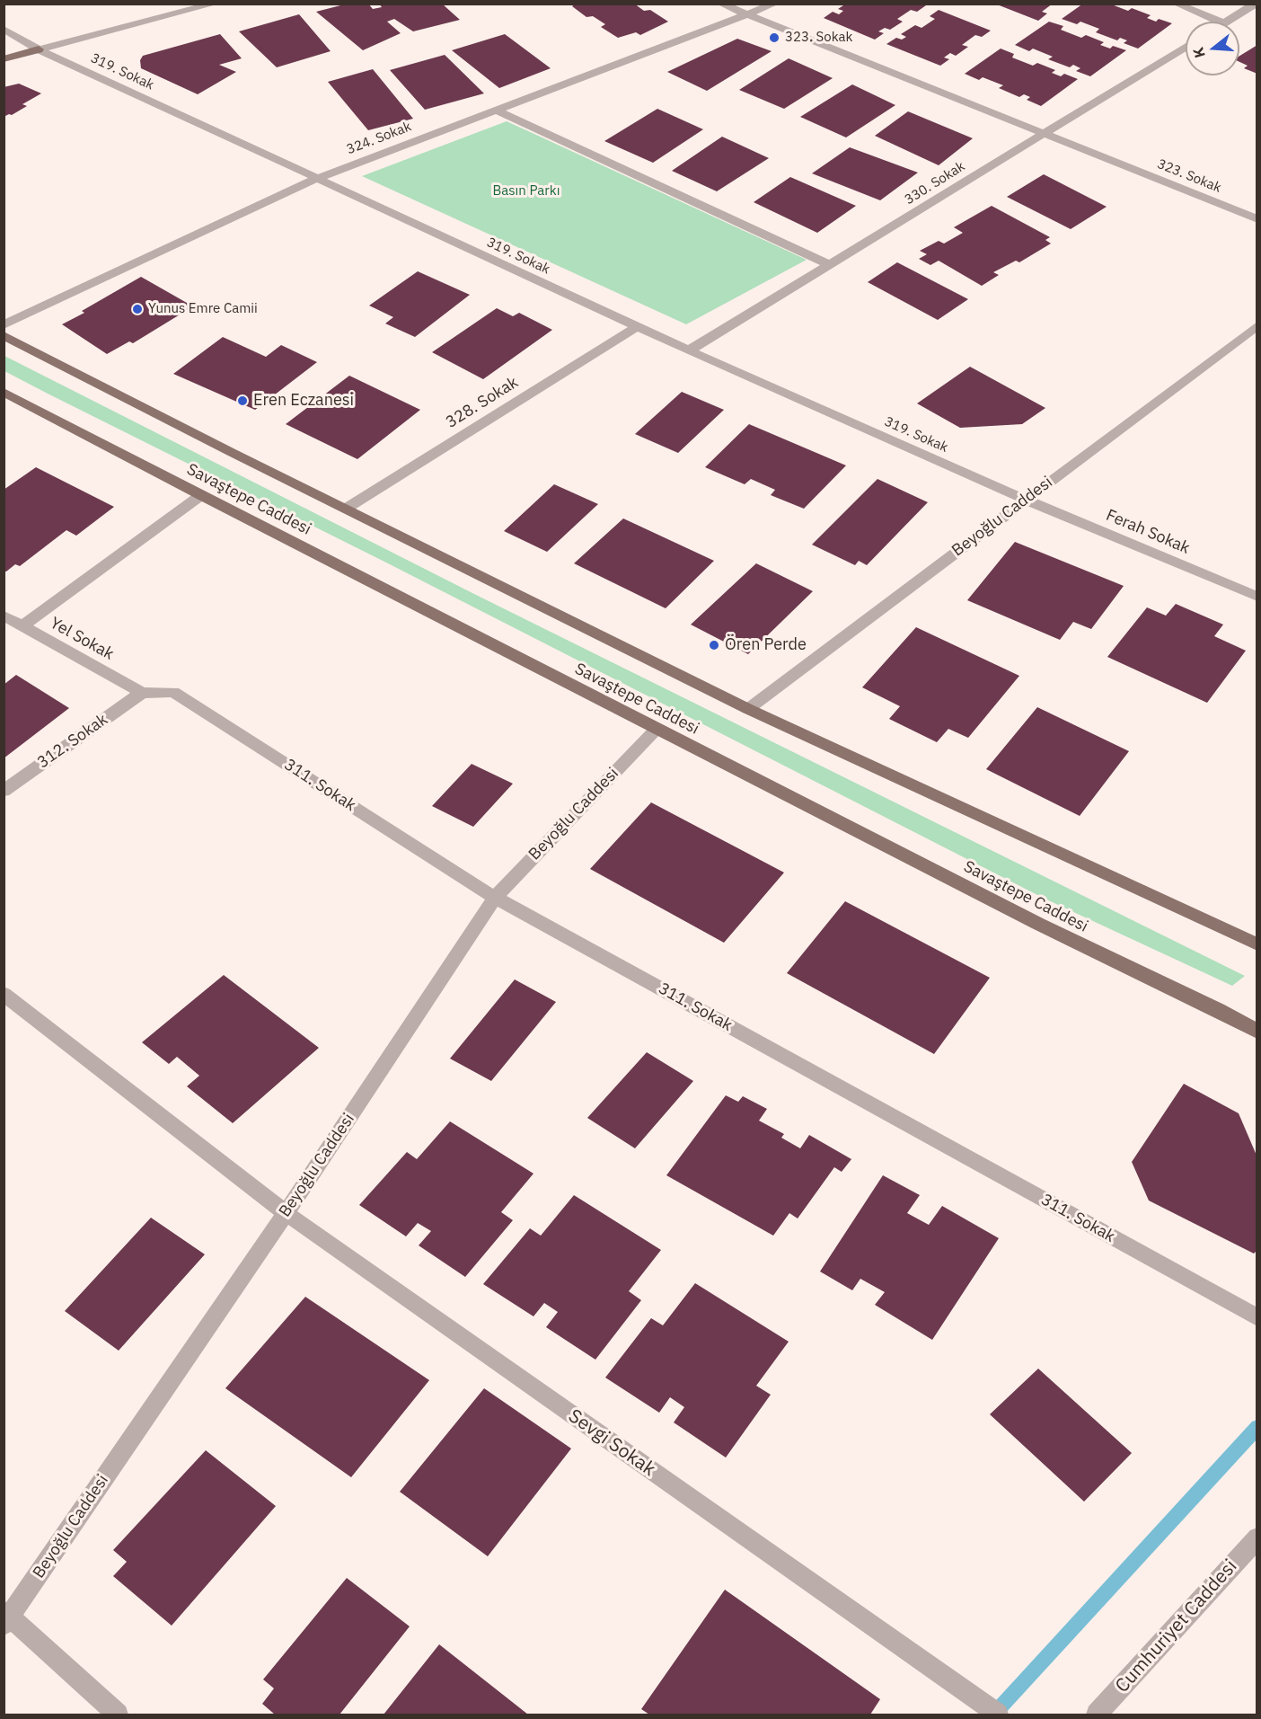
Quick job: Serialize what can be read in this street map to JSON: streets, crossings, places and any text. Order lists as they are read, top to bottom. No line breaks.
{"streets":{"main road":["Savaştepe Caddesi"],"street":["319. Sokak","324. Sokak","323. Sokak","330. Sokak","328. Sokak","Beyoğlu Caddesi","Ferah Sokak","Yel Sokak","312. Sokak","311. Sokak","Sevgi Sokak","Cumhuriyet Caddesi"]},"crossings":[["319. Sokak","324. Sokak"],["319. Sokak","330. Sokak"],["319. Sokak","328. Sokak"],["319. Sokak","Beyoğlu Caddesi"],["319. Sokak","Ferah Sokak"],["324. Sokak","323. Sokak"],["323. Sokak","330. Sokak"],["Savaştepe Caddesi","Beyoğlu Caddesi"],["Beyoğlu Caddesi","Ferah Sokak"],["Beyoğlu Caddesi","311. Sokak"],["Beyoğlu Caddesi","Sevgi Sokak"],["Yel Sokak","312. Sokak"],["Yel Sokak","311. Sokak"],["312. Sokak","311. Sokak"]],"parks":["Basın Parkı"],"places":["323. Sokak","Yunus Emre Camii","Eren Eczanesi","Ören Perde"],"north":"left"}
